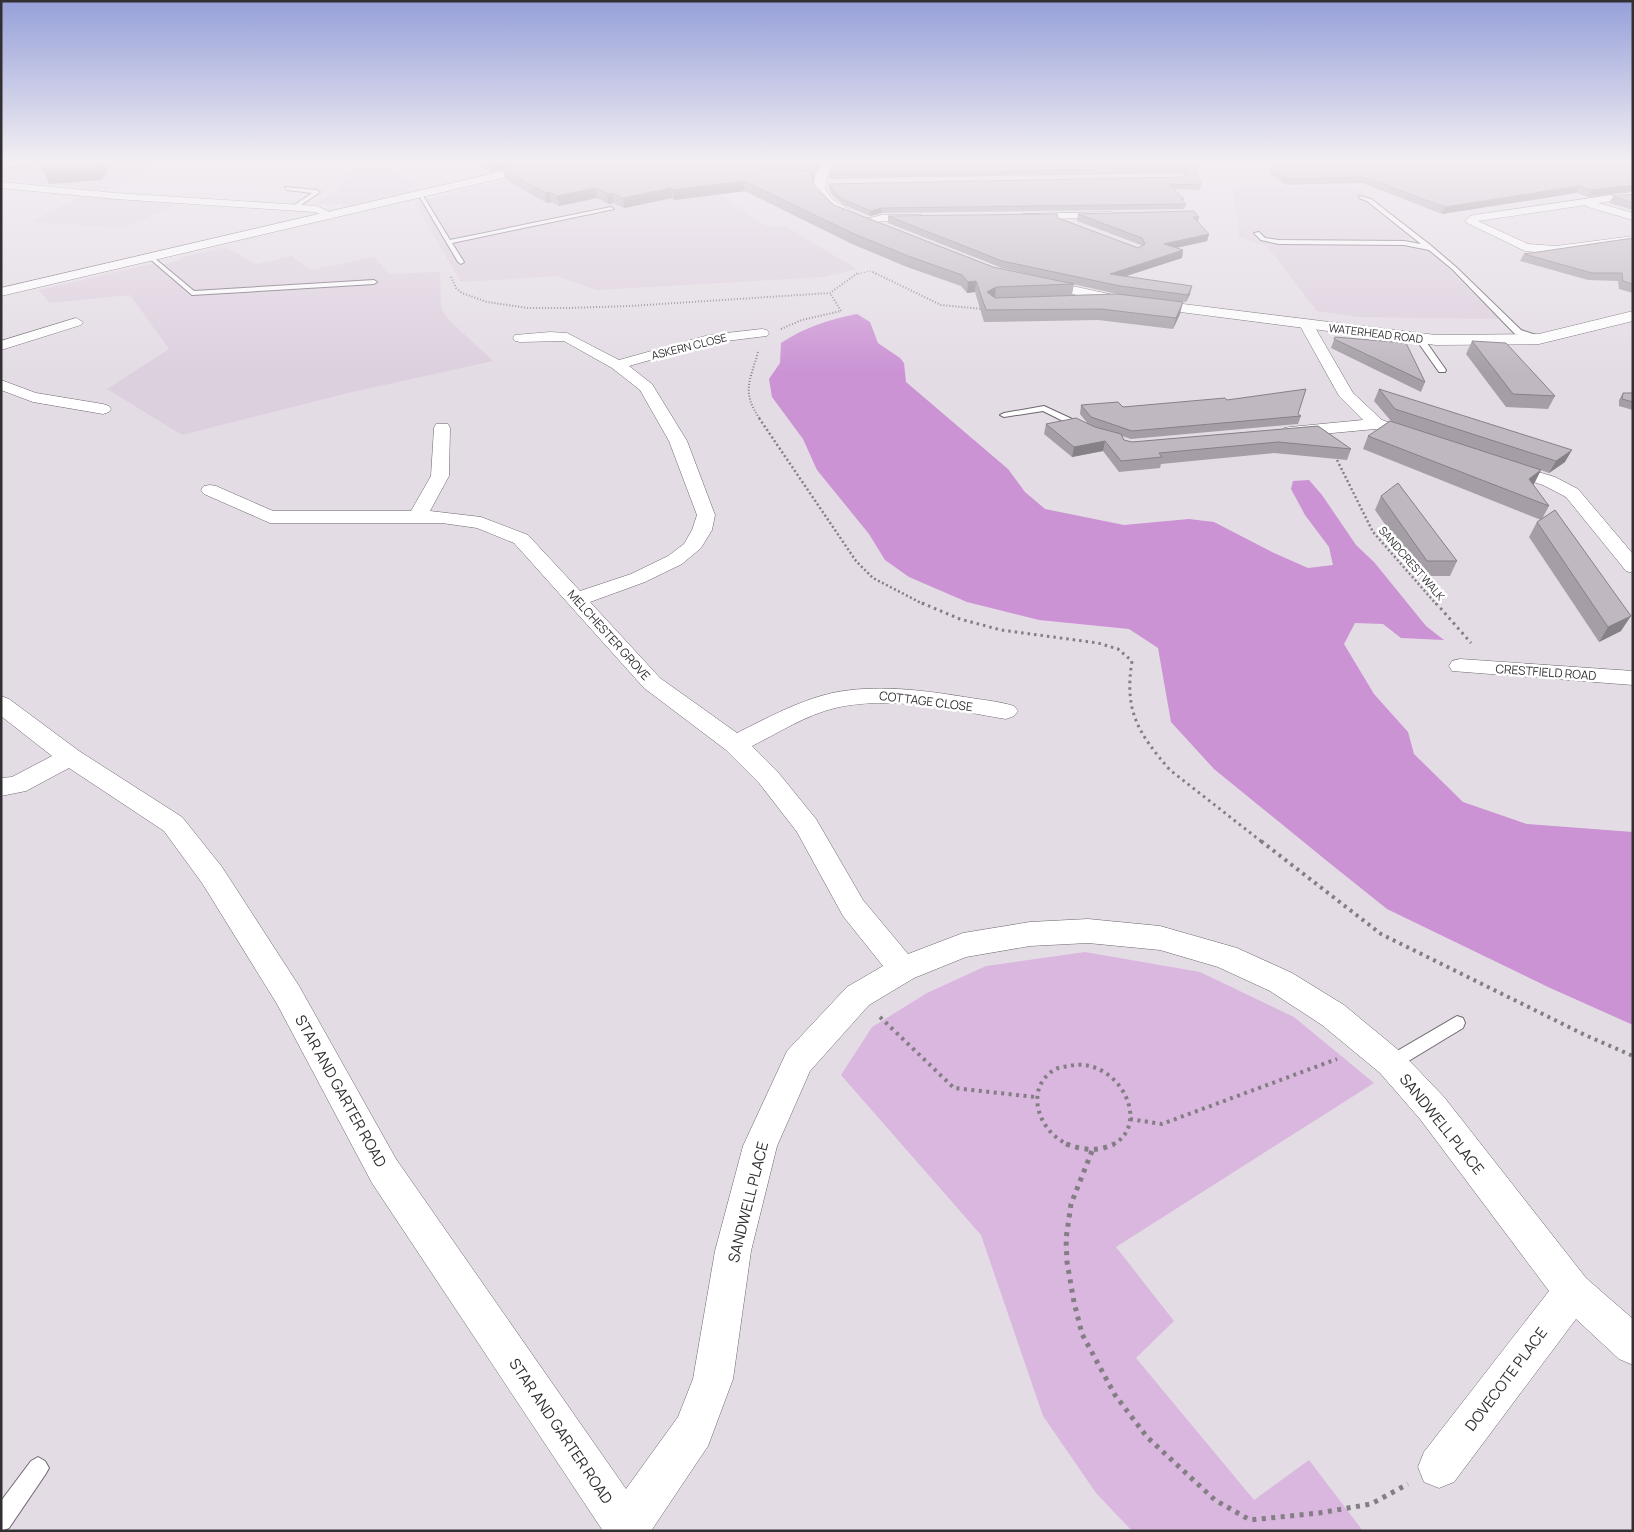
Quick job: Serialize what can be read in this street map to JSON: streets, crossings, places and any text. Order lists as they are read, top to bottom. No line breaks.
{"streets":{"street":["WATERHEAD ROAD","ASKERN CLOSE","MELCHESTER GROVE","CRESTFIELD ROAD","COTTAGE CLOSE","STAR AND GARTER ROAD","SANDWELL PLACE","DOVECOTE PLACE"],"path":["SANDCREST WALK"]},"crossings":[["SANDCREST WALK","CRESTFIELD ROAD"],["MELCHESTER GROVE","COTTAGE CLOSE"],["MELCHESTER GROVE","SANDWELL PLACE"],["STAR AND GARTER ROAD","SANDWELL PLACE"],["SANDWELL PLACE","DOVECOTE PLACE"]]}
